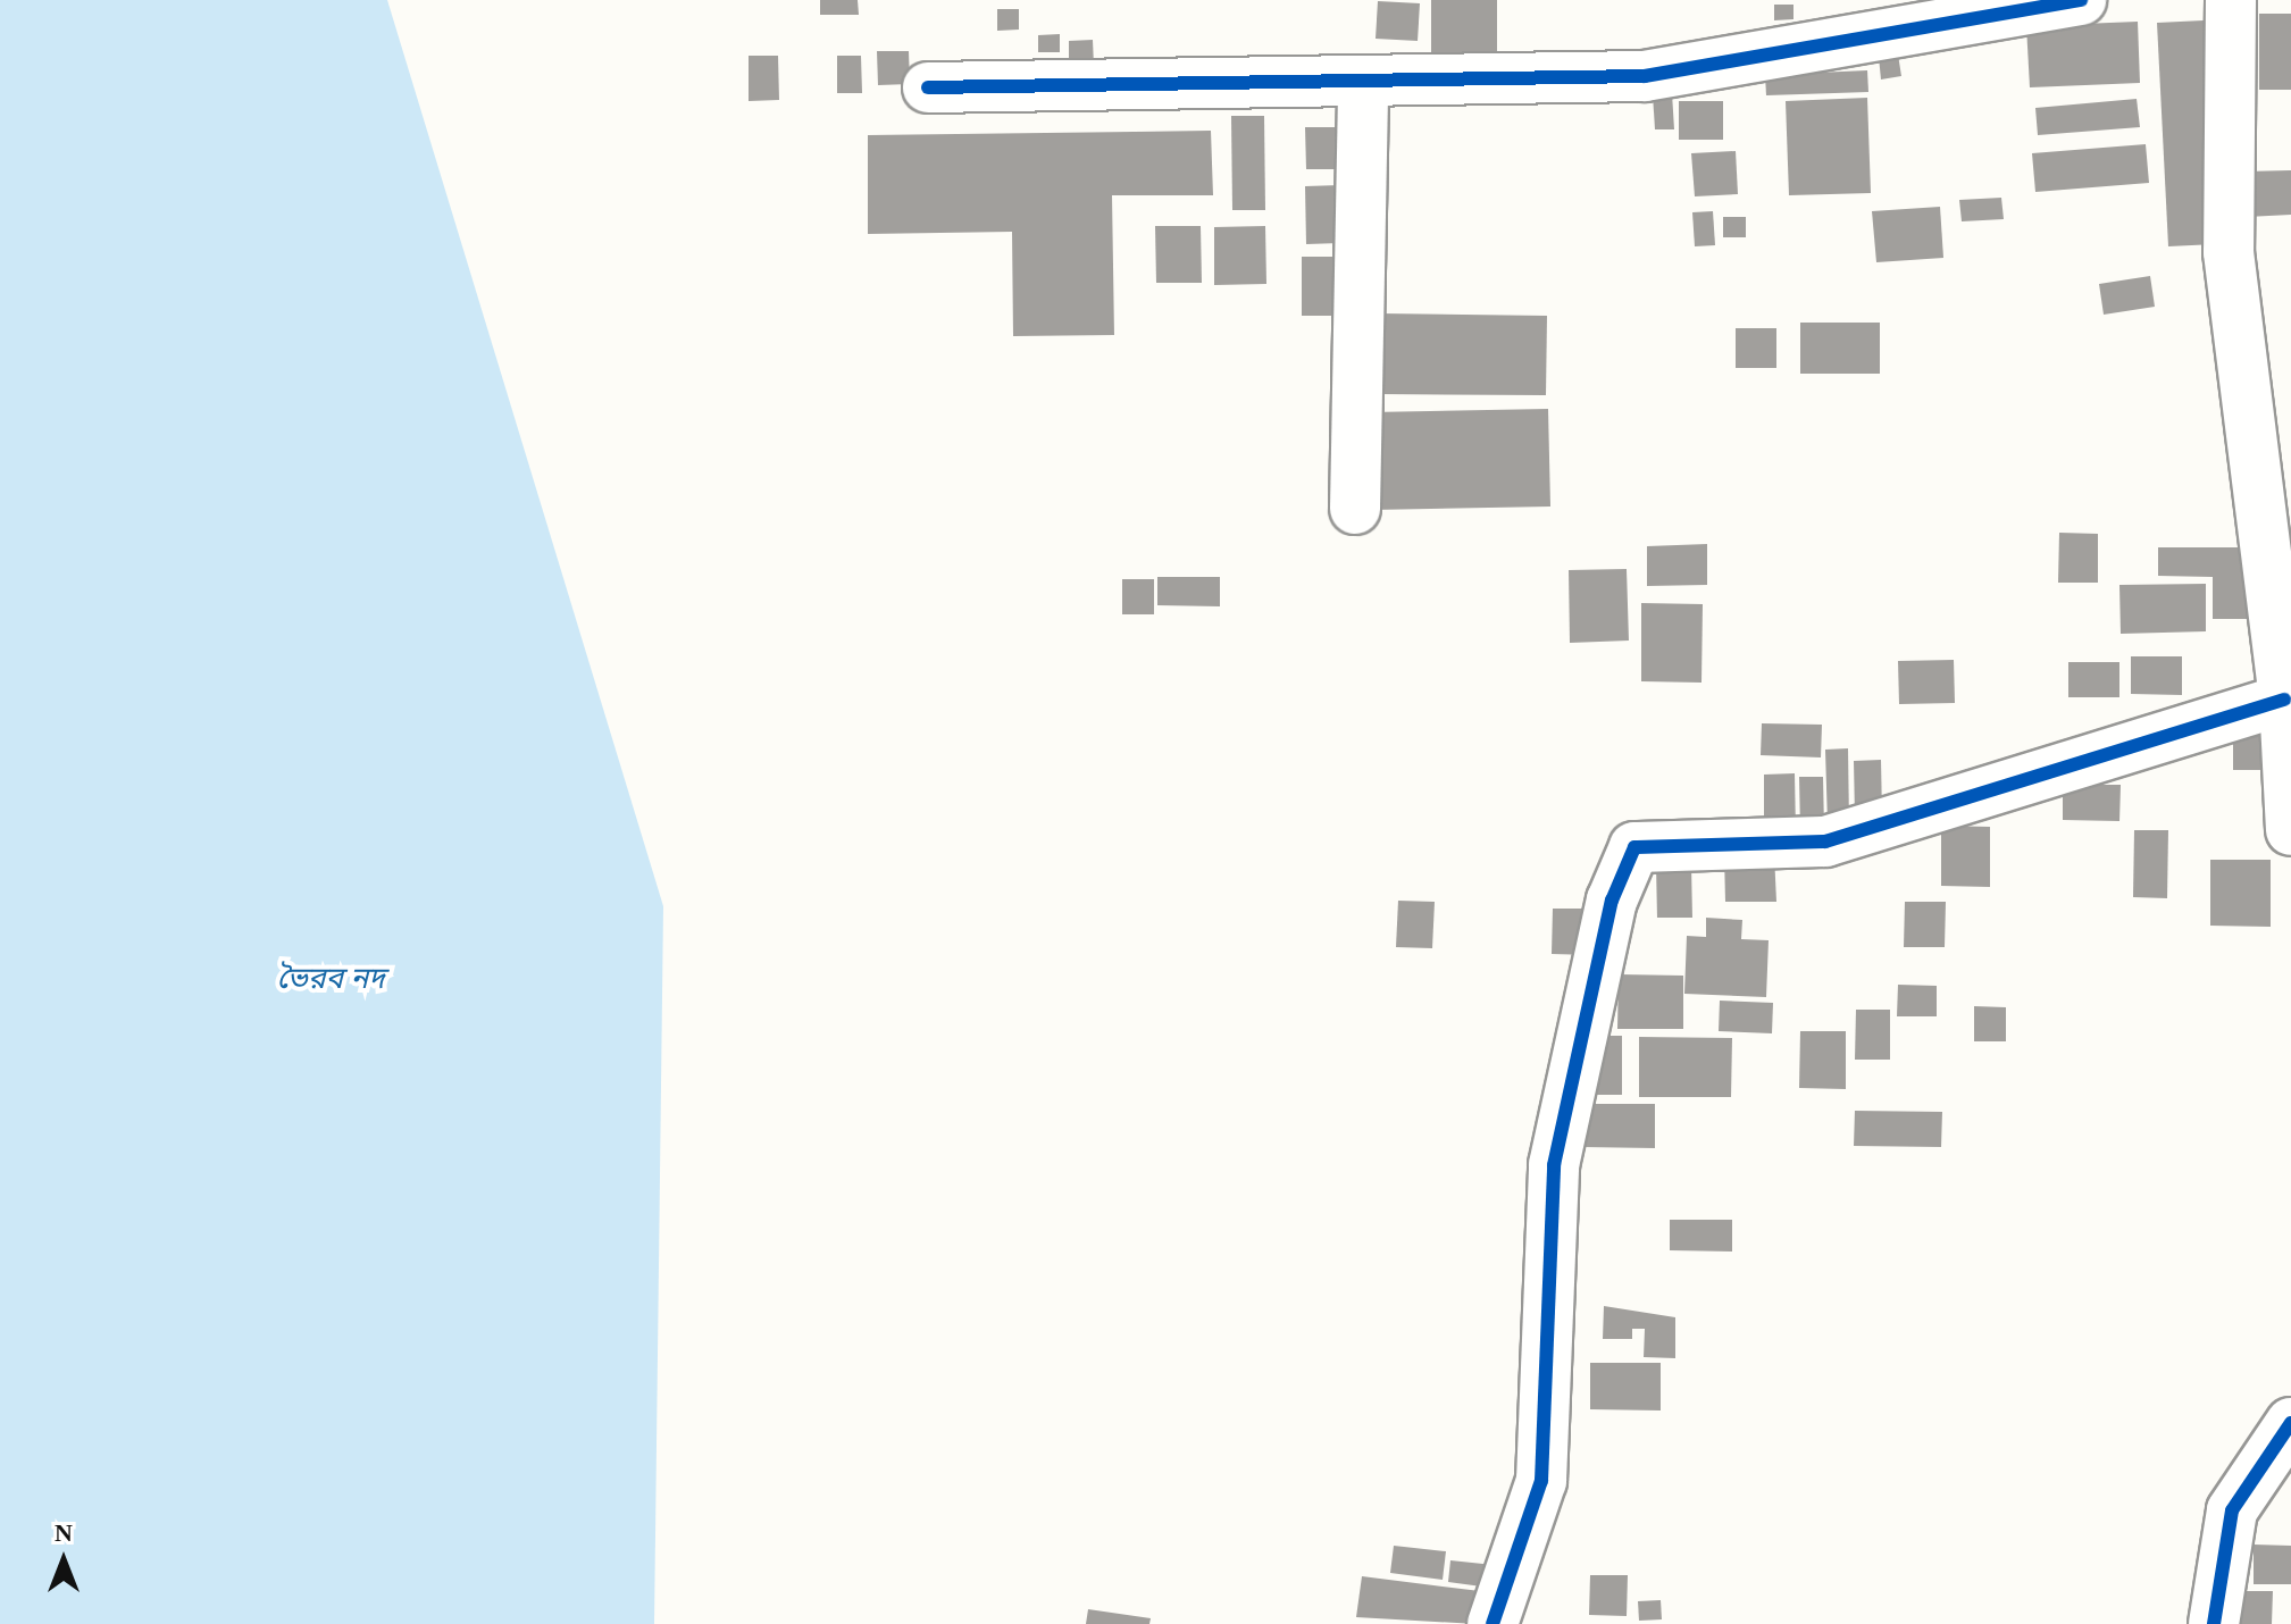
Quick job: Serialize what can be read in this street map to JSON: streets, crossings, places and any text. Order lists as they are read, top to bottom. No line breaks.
{"water":["ভৈরব নদ"],"north":"top"}
